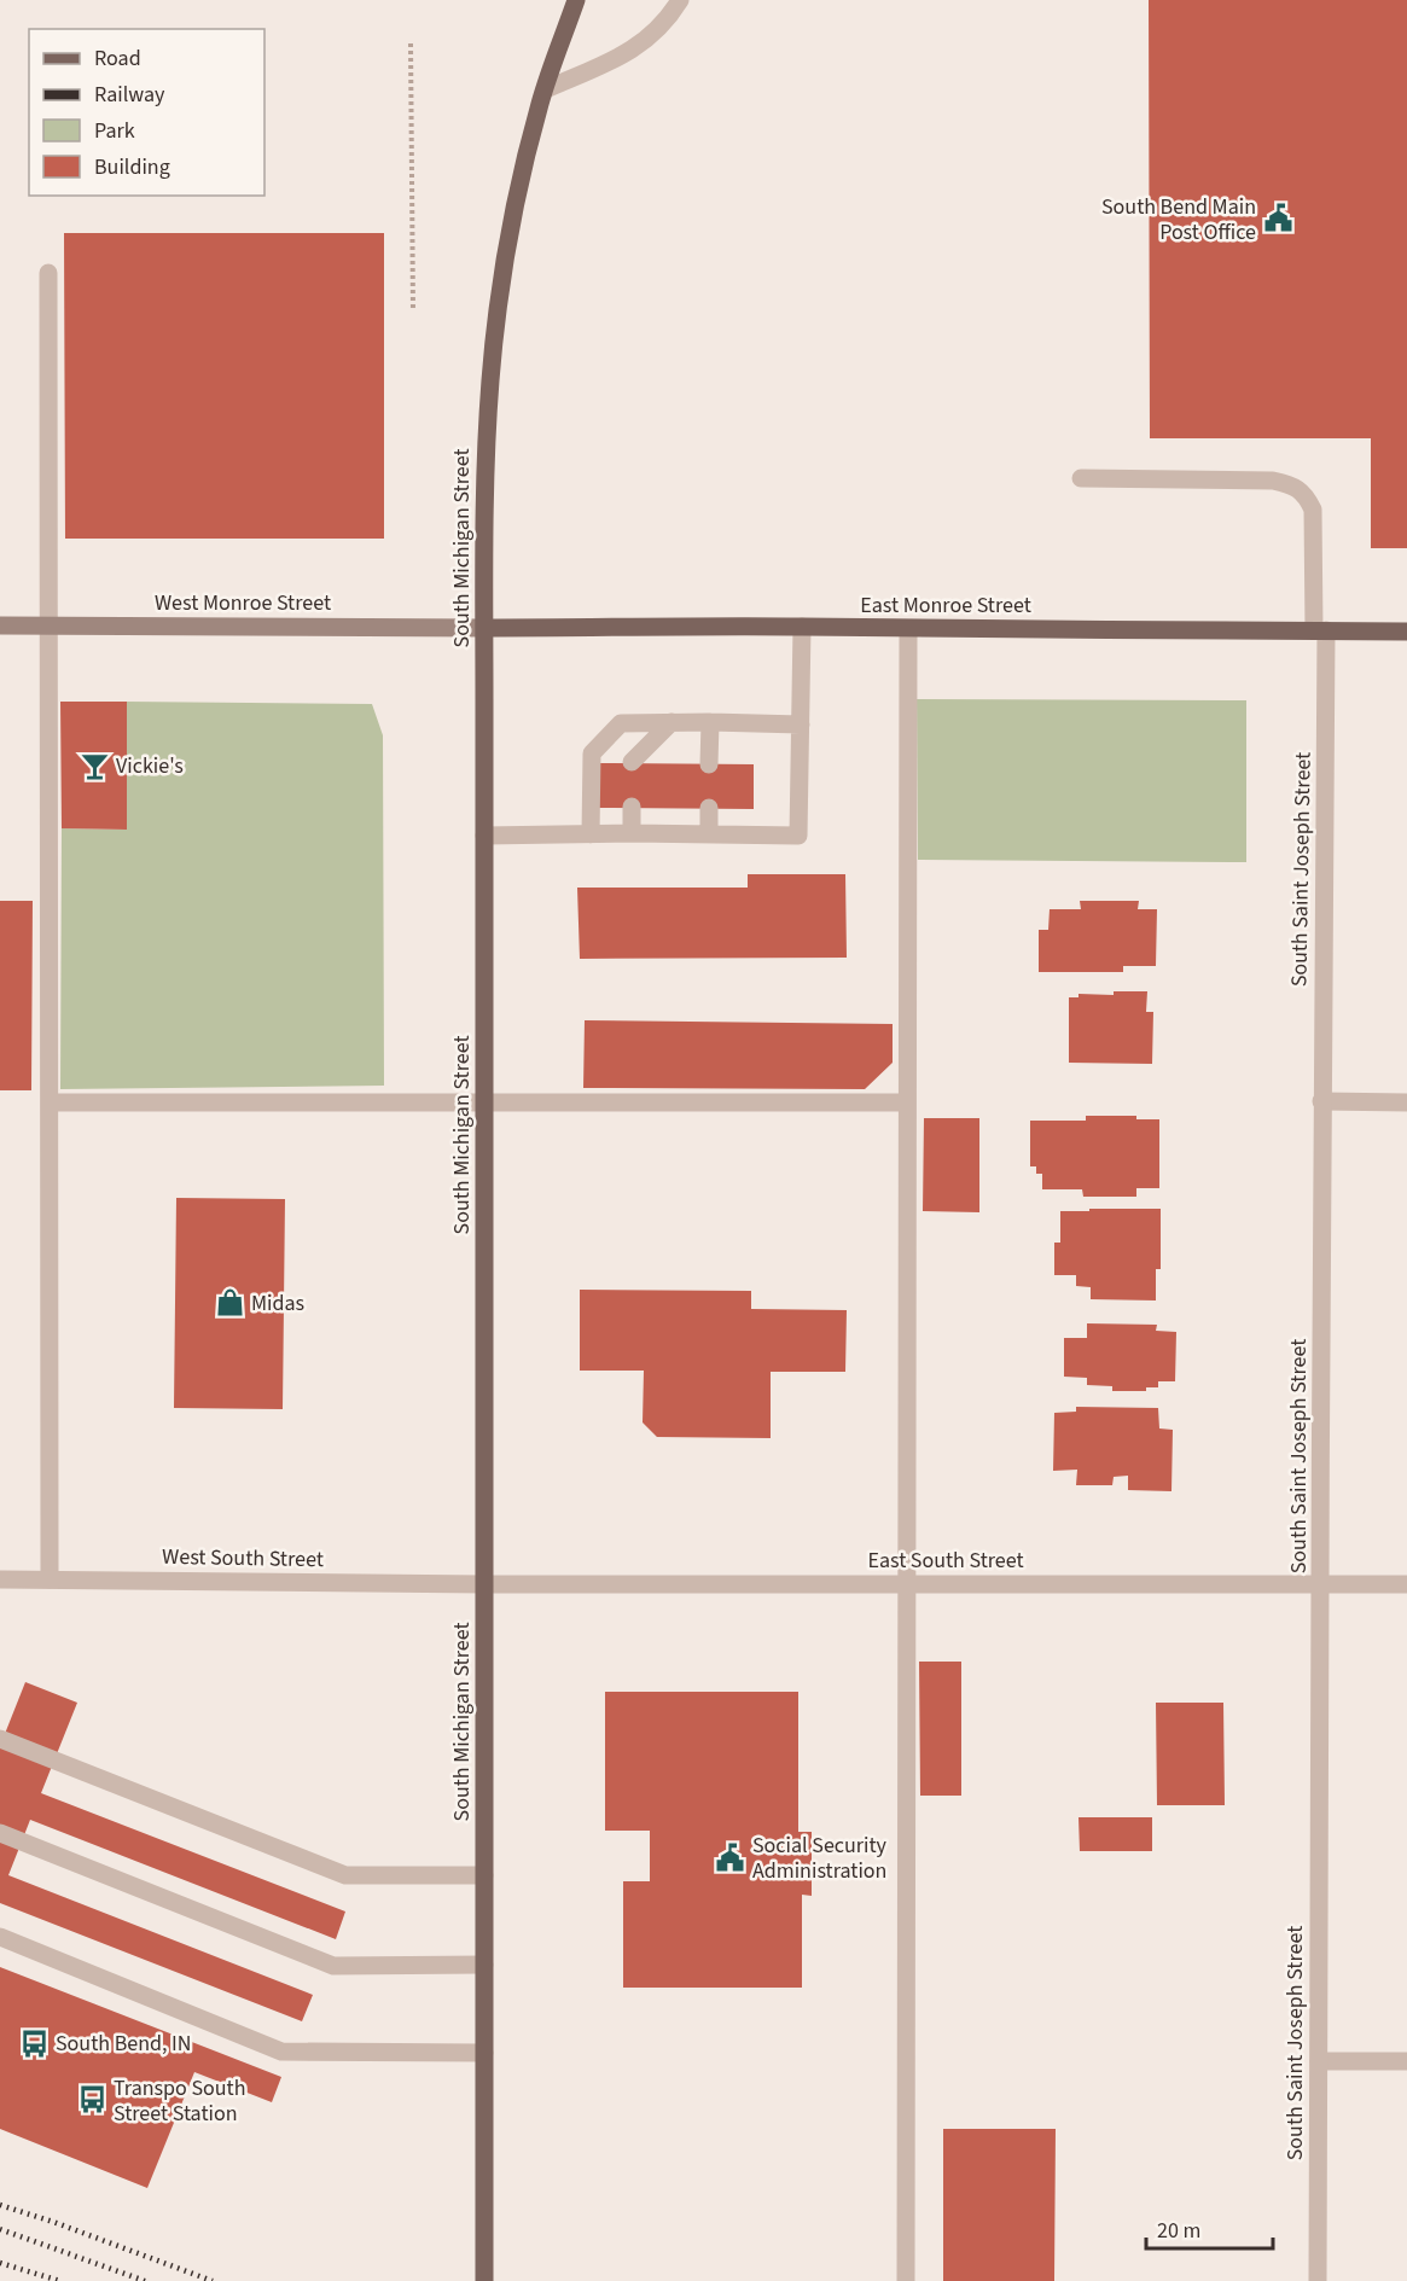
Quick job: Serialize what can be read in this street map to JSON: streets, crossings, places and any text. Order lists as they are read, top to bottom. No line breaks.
{"streets":{"main road":["South Michigan Street","West Monroe Street","East Monroe Street"],"street":["South Saint Joseph Street","West South Street","East South Street"]},"crossings":[["South Michigan Street","West Monroe Street"],["South Michigan Street","East Monroe Street"],["South Michigan Street","West South Street"],["South Michigan Street","East South Street"],["West Monroe Street","East Monroe Street"],["East Monroe Street","South Saint Joseph Street"],["South Saint Joseph Street","East South Street"],["West South Street","East South Street"]],"places":{"public building":["South Bend Main Post Office","Social Security Administration"],"bar":["Vickie's"],"shop":["Midas"],"bus stop":["South Bend, IN","Transpo South Street Station"]},"legend":["Road","Railway","Park","Building"],"scale_bar":"20 m"}
